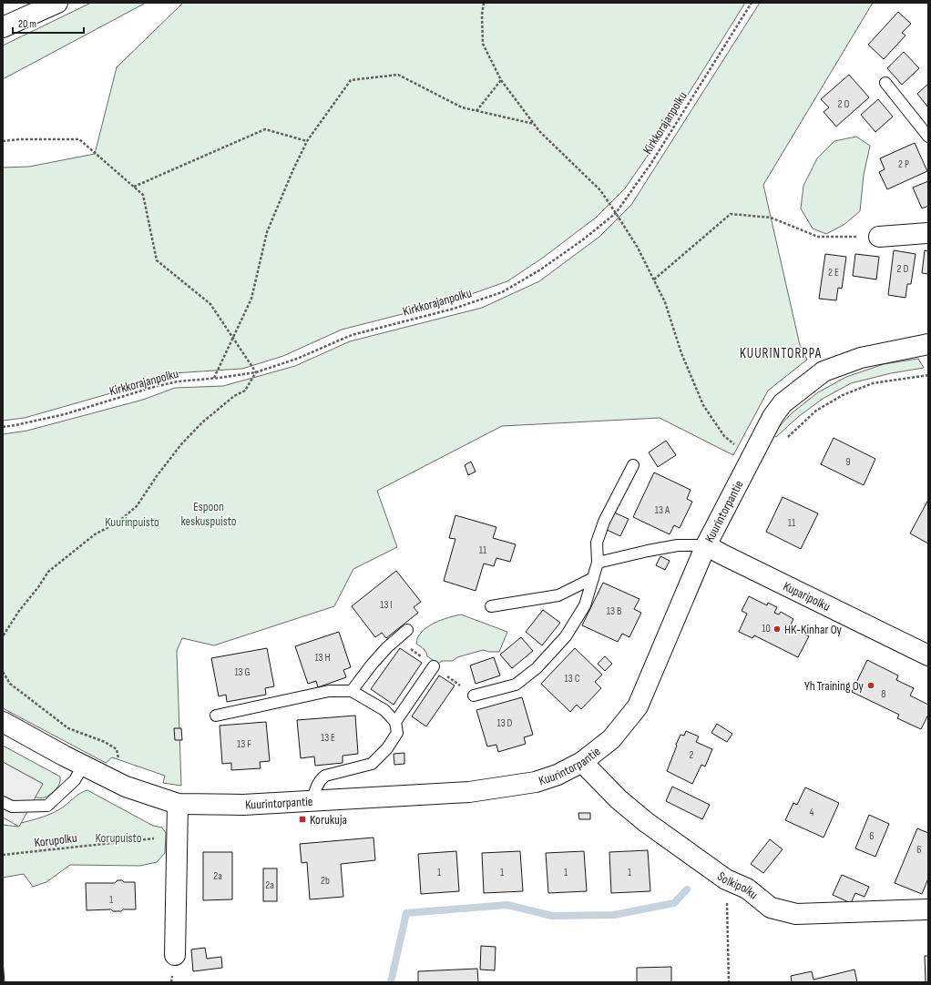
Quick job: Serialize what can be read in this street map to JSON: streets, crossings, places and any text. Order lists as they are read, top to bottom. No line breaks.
{"streets":{"main road":["Kuurintorpantie","Kuparipolku","Solkipolku"],"path":["Kirkkorajanpolku","Korupolku"]},"crossings":[["Kuurintorpantie","Kuparipolku"],["Kuurintorpantie","Solkipolku"]],"districts":["KUURINTORPPA"],"parks":["Espoon keskuspuisto","Kuurinpuisto","Korupuisto"],"places":{"other":["HK-Kinhar Oy","Yh Training Oy"],"transit":["Korukuja"]},"house_numbers":["2 O","2 P","2 D","2 E","9","13 A","11","11","13 I","13 B","10","13 H","13 G","13 C","8","13 D","13 E","13 F","2","4","6","6","1","1","1","1","2a","2b","2a","1"],"scale_bar":"20 m"}
